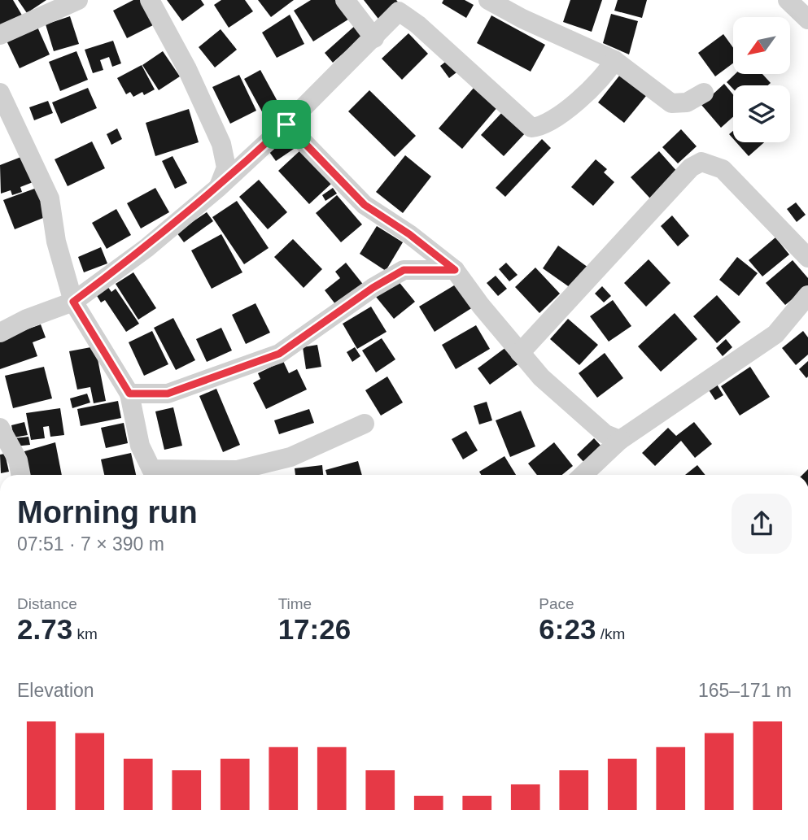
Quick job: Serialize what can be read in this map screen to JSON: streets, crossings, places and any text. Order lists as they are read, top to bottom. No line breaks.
{"north":"bottom left","page":{"heading":["Morning run","07:51 · 7 × 390 m"],"stats":[["Distance","2.73 km"],["Time","17:26"],["Pace","6:23 /km"]],"chart":["Elevation","165–171 m"]}}
